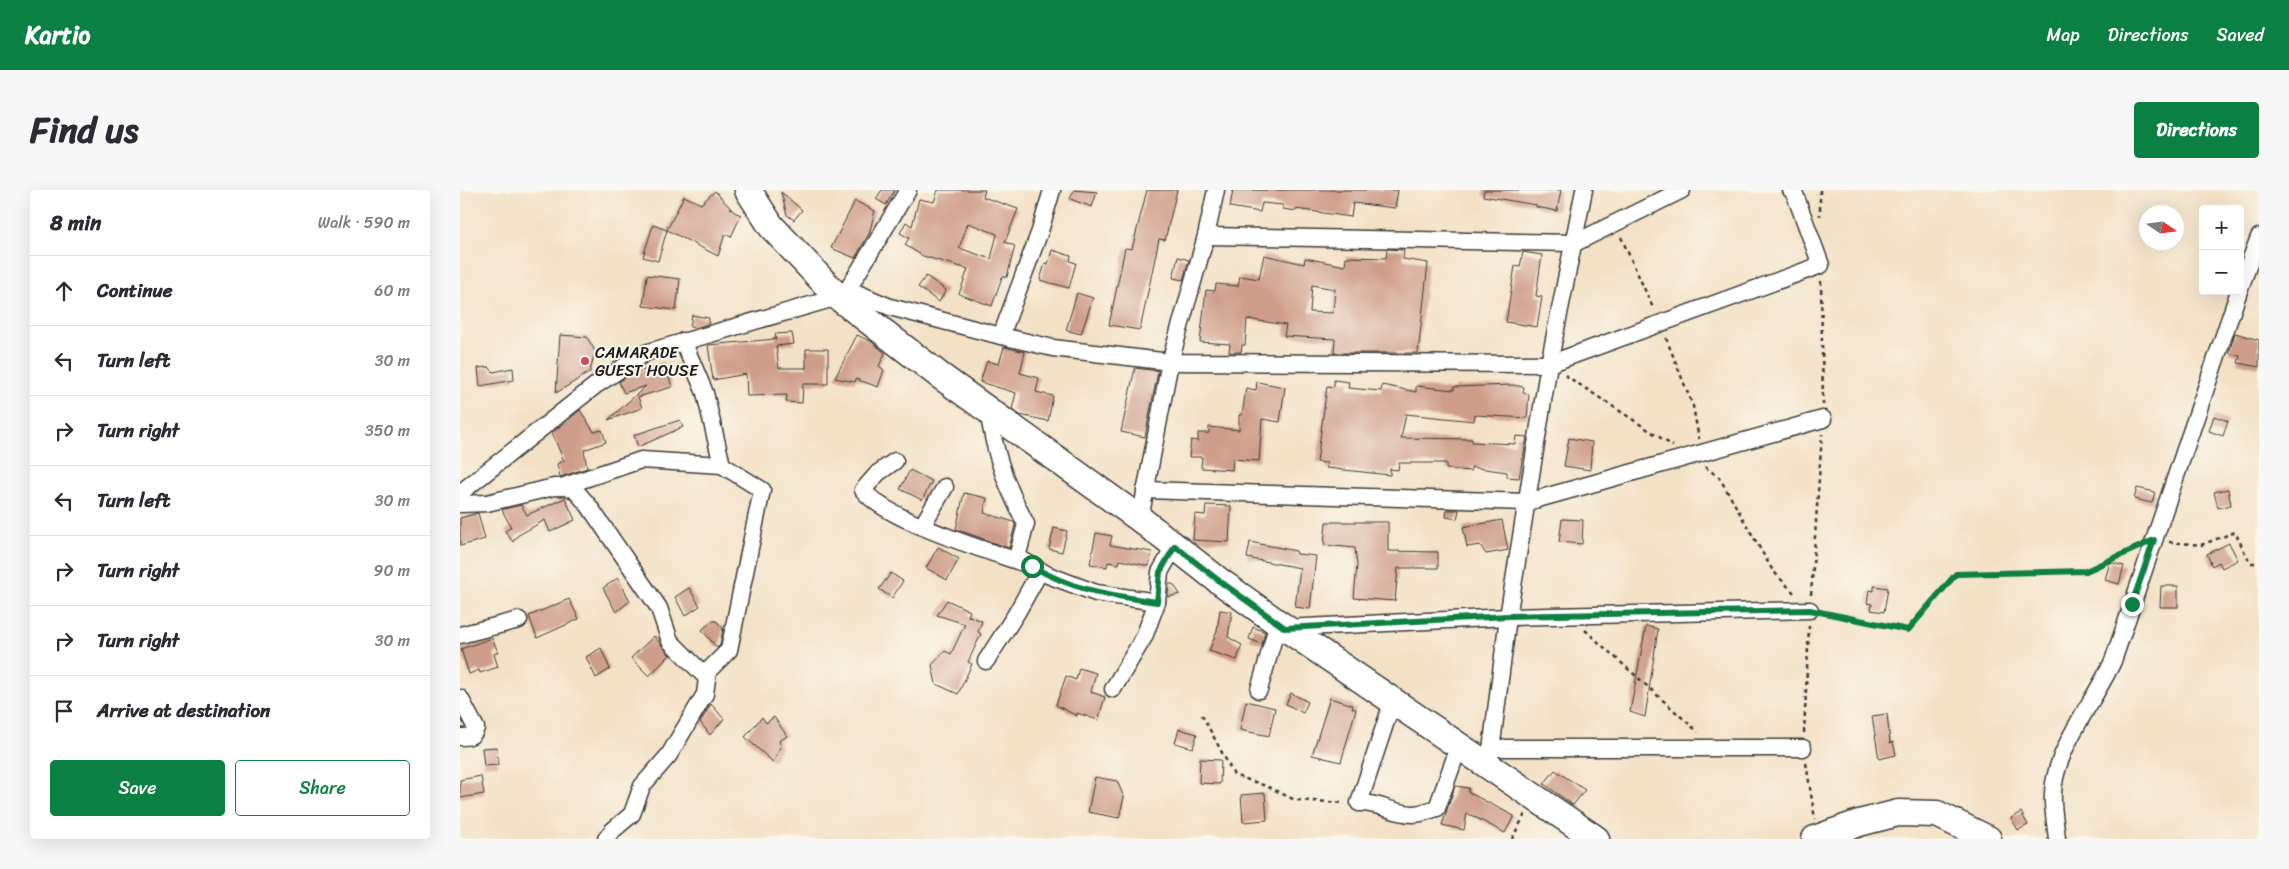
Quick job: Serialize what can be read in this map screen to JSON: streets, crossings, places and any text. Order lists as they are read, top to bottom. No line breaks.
{"places":["CAMARADE GUEST HOUSE"],"north":"right","page":{"header":"Kartio","nav":["Map","Directions","Saved"],"title":"Find us","buttons":["Directions",["Save","Share"]],"heading":["8 min","Walk · 590 m"],"map_buttons":["+","−"],"list":[["Continue","60 m"],["Turn left","30 m"],["Turn right","350 m"],["Turn left","30 m"],["Turn right","90 m"],["Turn right","30 m"],"Arrive at destination"]}}
